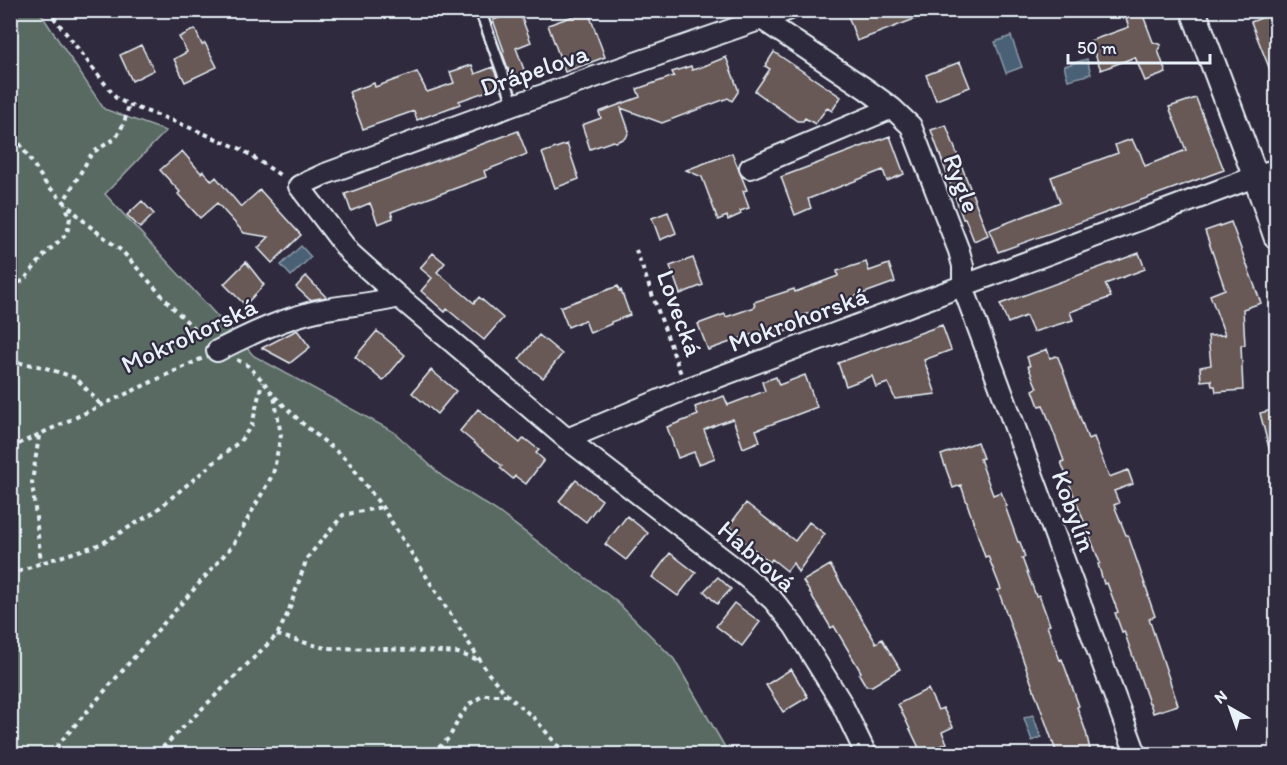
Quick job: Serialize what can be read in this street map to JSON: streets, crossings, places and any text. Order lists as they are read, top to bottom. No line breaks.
{"streets":{"street":["Drápelova","Rygle","Mokrohorská","Kobylín","Habrová"],"path":["Lovecká"]},"crossings":[["Drápelova","Rygle"],["Rygle","Mokrohorská"],["Rygle","Kobylín"],["Lovecká","Mokrohorská"],["Mokrohorská","Kobylín"],["Mokrohorská","Habrová"]],"scale_bar":"50 m","north":"top left"}
